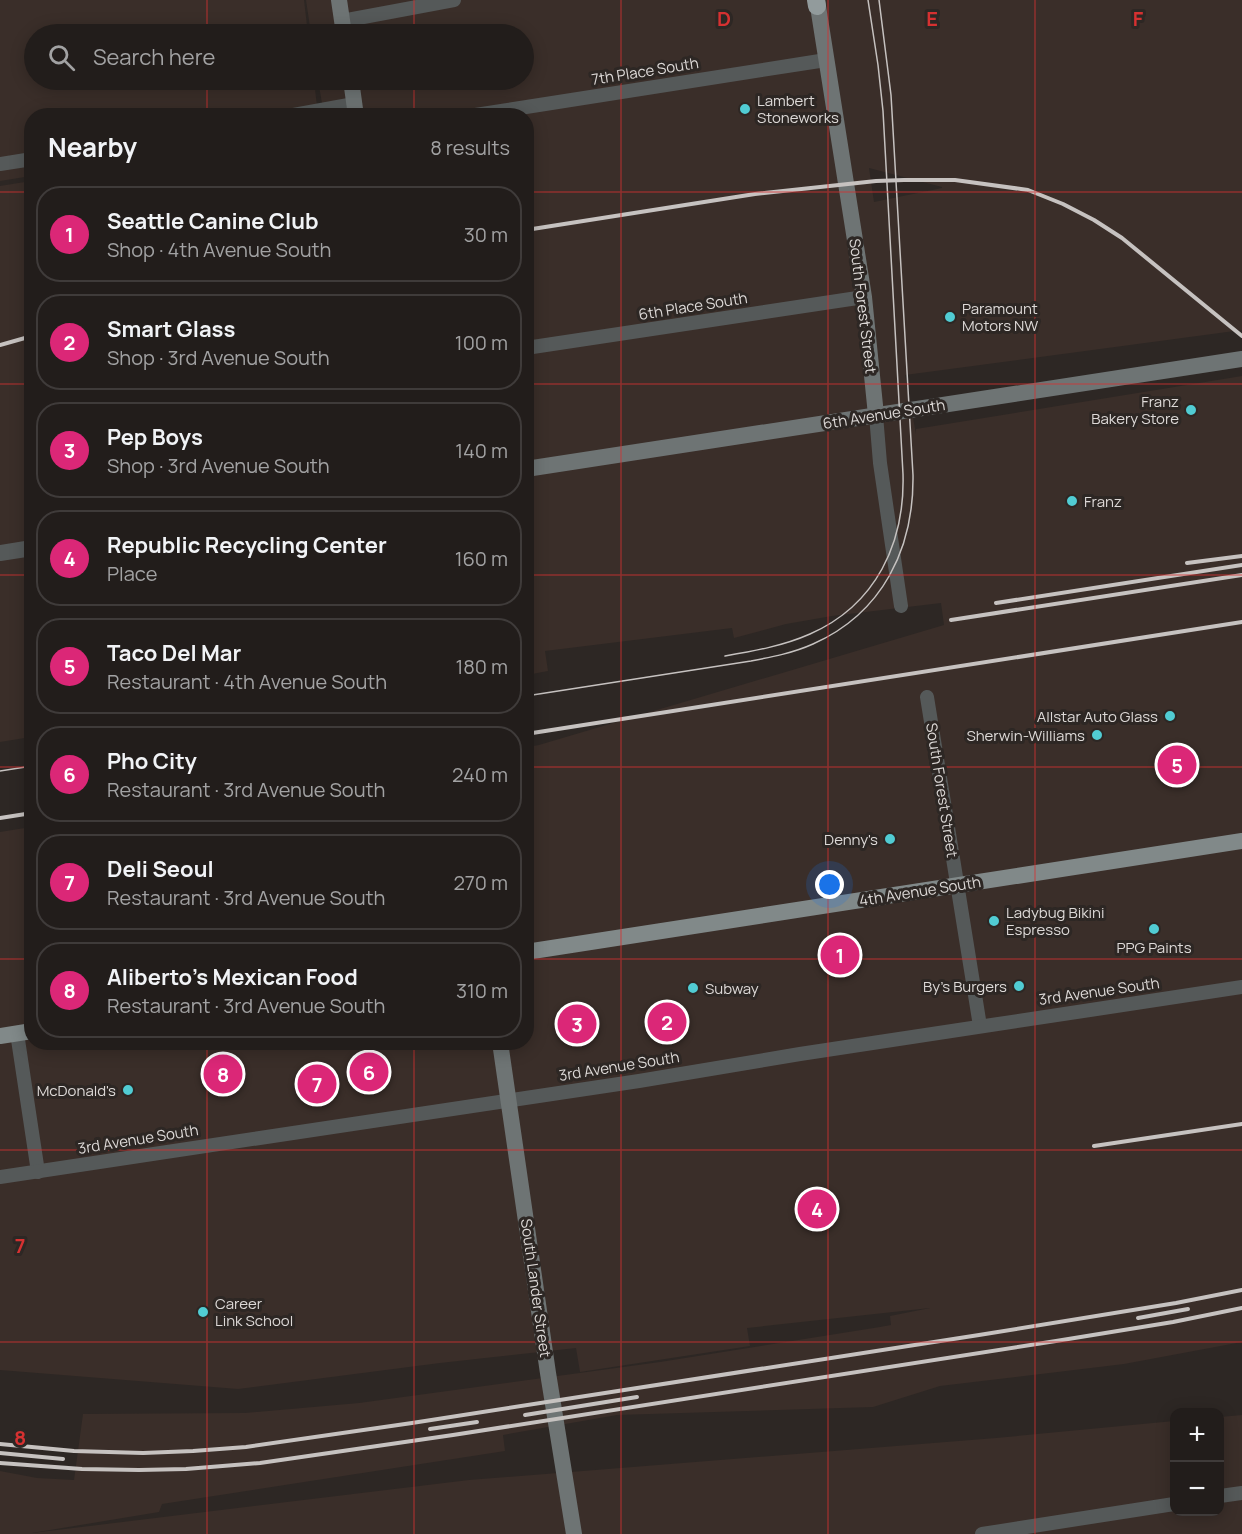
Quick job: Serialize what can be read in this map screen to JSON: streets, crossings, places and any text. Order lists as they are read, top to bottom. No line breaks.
{"streets":{"main road":["South Forest Street","6th Avenue South","4th Avenue South","South Lander Street"],"street":["7th Place South","6th Place South","3rd Avenue South"]},"crossings":[["7th Place South","South Forest Street"],["6th Place South","South Forest Street"],["South Forest Street","6th Avenue South"],["South Forest Street","4th Avenue South"],["South Forest Street","3rd Avenue South"],["3rd Avenue South","South Lander Street"]],"places":["Lambert Stoneworks","Paramount Motors NW","Franz Bakery Store","Franz","Allstar Auto Glass","Sherwin-Williams","Denny's","Ladybug Bikini Espresso","PPG Paints","By's Burgers","Subway","McDonald's","Career Link School"],"page":{"search":"Search here","heading":["Nearby","8 results"],"list":[{"mark":"1","name":"Seattle Canine Club","note":"Shop · 4th Avenue South","value":"30 m"},{"mark":"2","name":"Smart Glass","note":"Shop · 3rd Avenue South","value":"100 m"},{"mark":"3","name":"Pep Boys","note":"Shop · 3rd Avenue South","value":"140 m"},{"mark":"4","name":"Republic Recycling Center","note":"Place","value":"160 m"},{"mark":"5","name":"Taco Del Mar","note":"Restaurant · 4th Avenue South","value":"180 m"},{"mark":"6","name":"Pho City","note":"Restaurant · 3rd Avenue South","value":"240 m"},{"mark":"7","name":"Deli Seoul","note":"Restaurant · 3rd Avenue South","value":"270 m"},{"mark":"8","name":"Aliberto's Mexican Food","note":"Restaurant · 3rd Avenue South","value":"310 m"}],"pins":["5","1","2","3","6","8","7","4"],"map_buttons":["+","−"]},"grid":{"columns":["D","E","F"],"rows":["7","8"]}}
